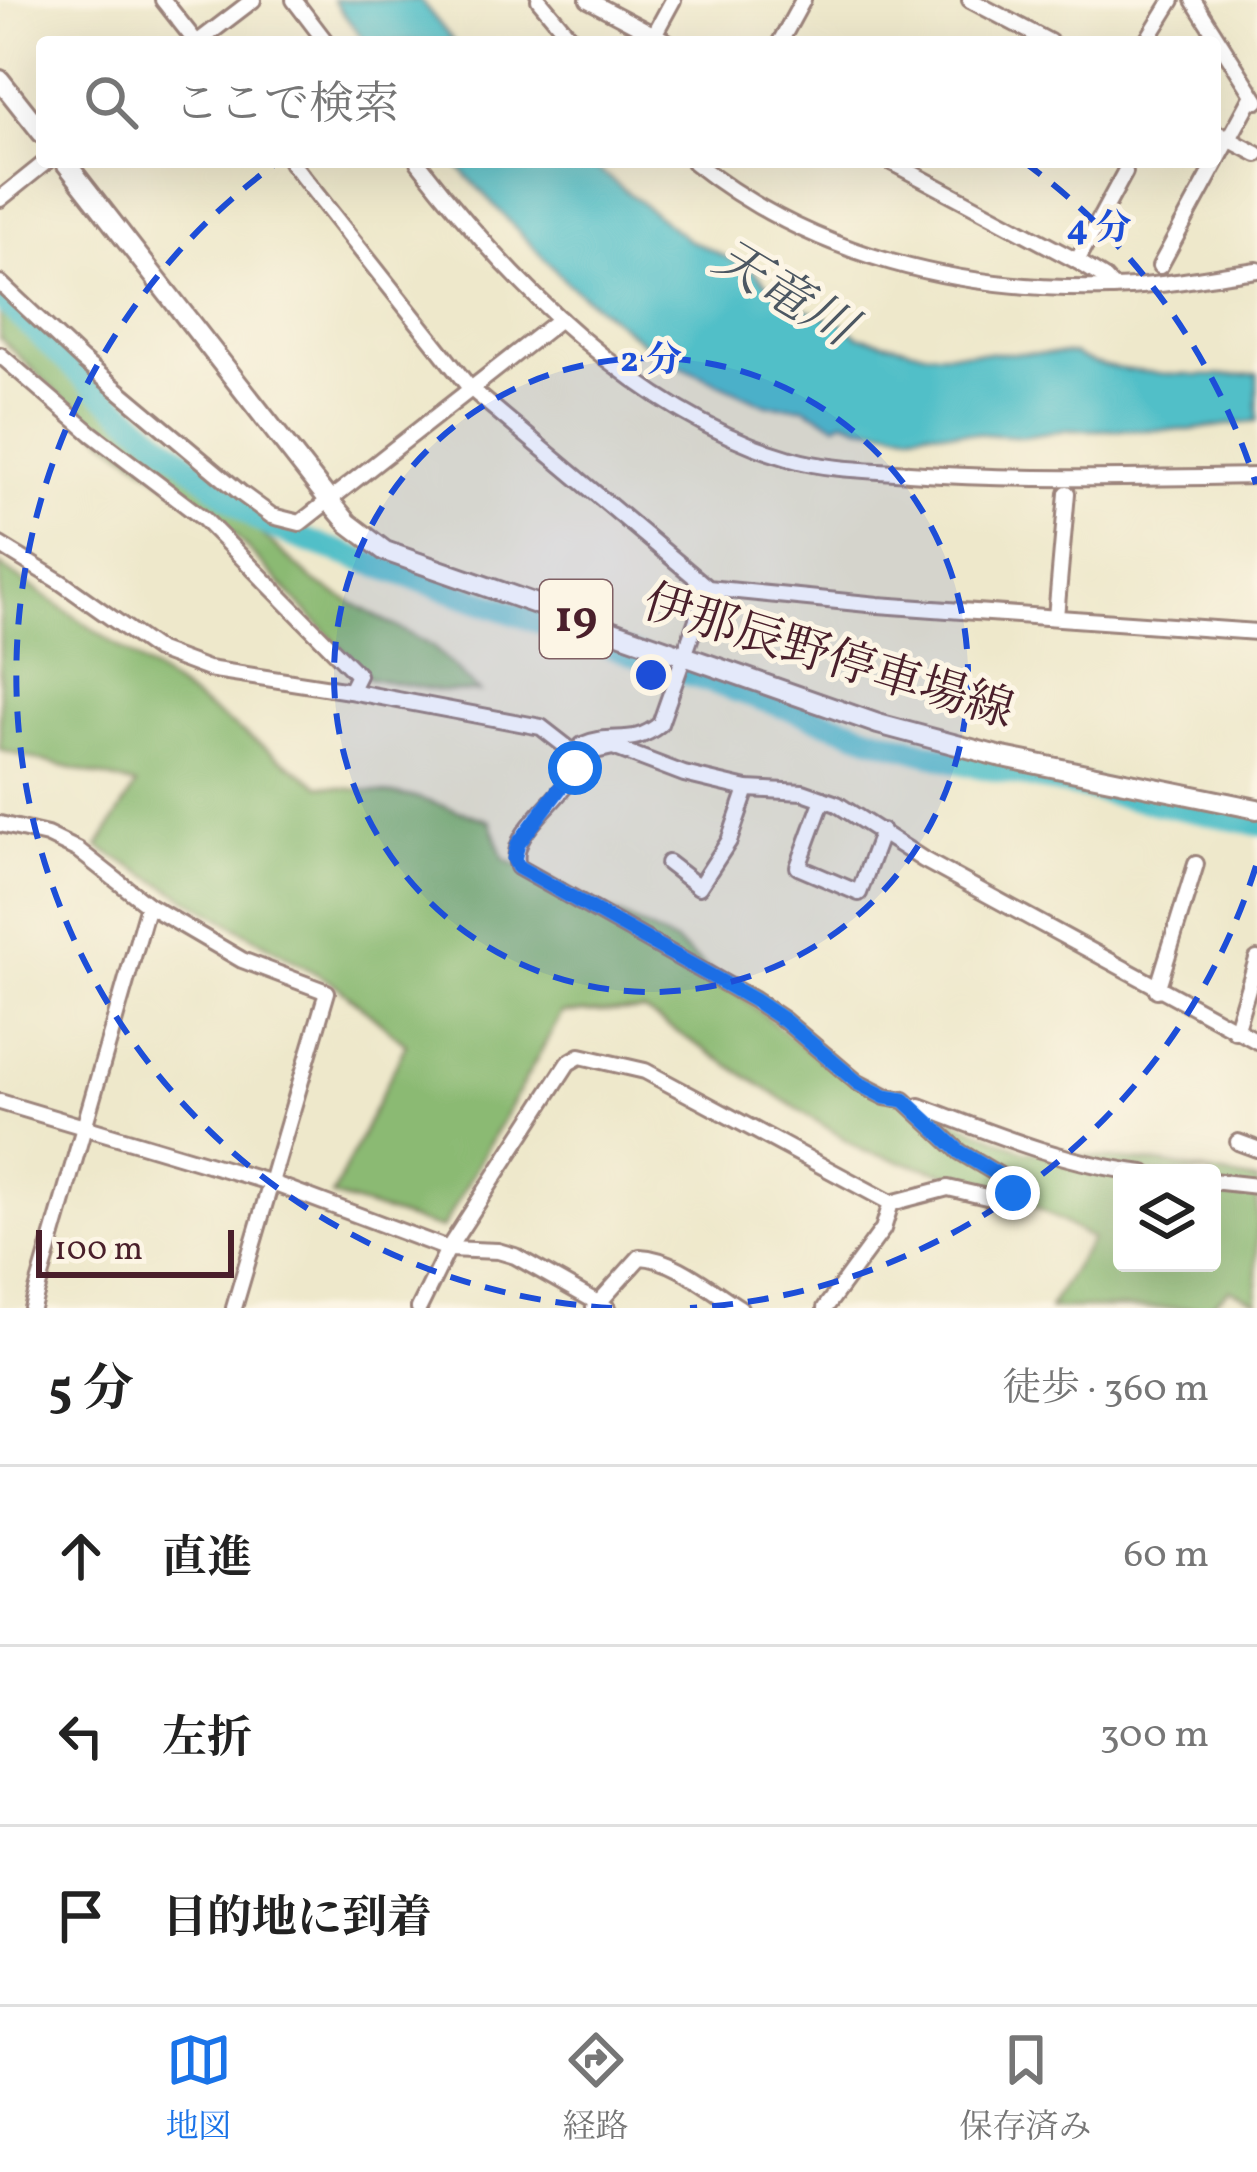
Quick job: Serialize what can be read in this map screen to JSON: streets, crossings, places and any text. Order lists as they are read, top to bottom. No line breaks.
{"streets":{"main road":["19","伊那辰野停車場線"]},"water":["天竜川"],"scale_bar":"100 m","page":{"search":"ここで検索","scale":"100 m","heading":["5 分","徒歩 · 360 m"],"list":[["直進","60 m"],["左折","300 m"],"目的地に到着"],"nav":["地図","経路","保存済み"]},"rings":["4 分","2 分"]}
